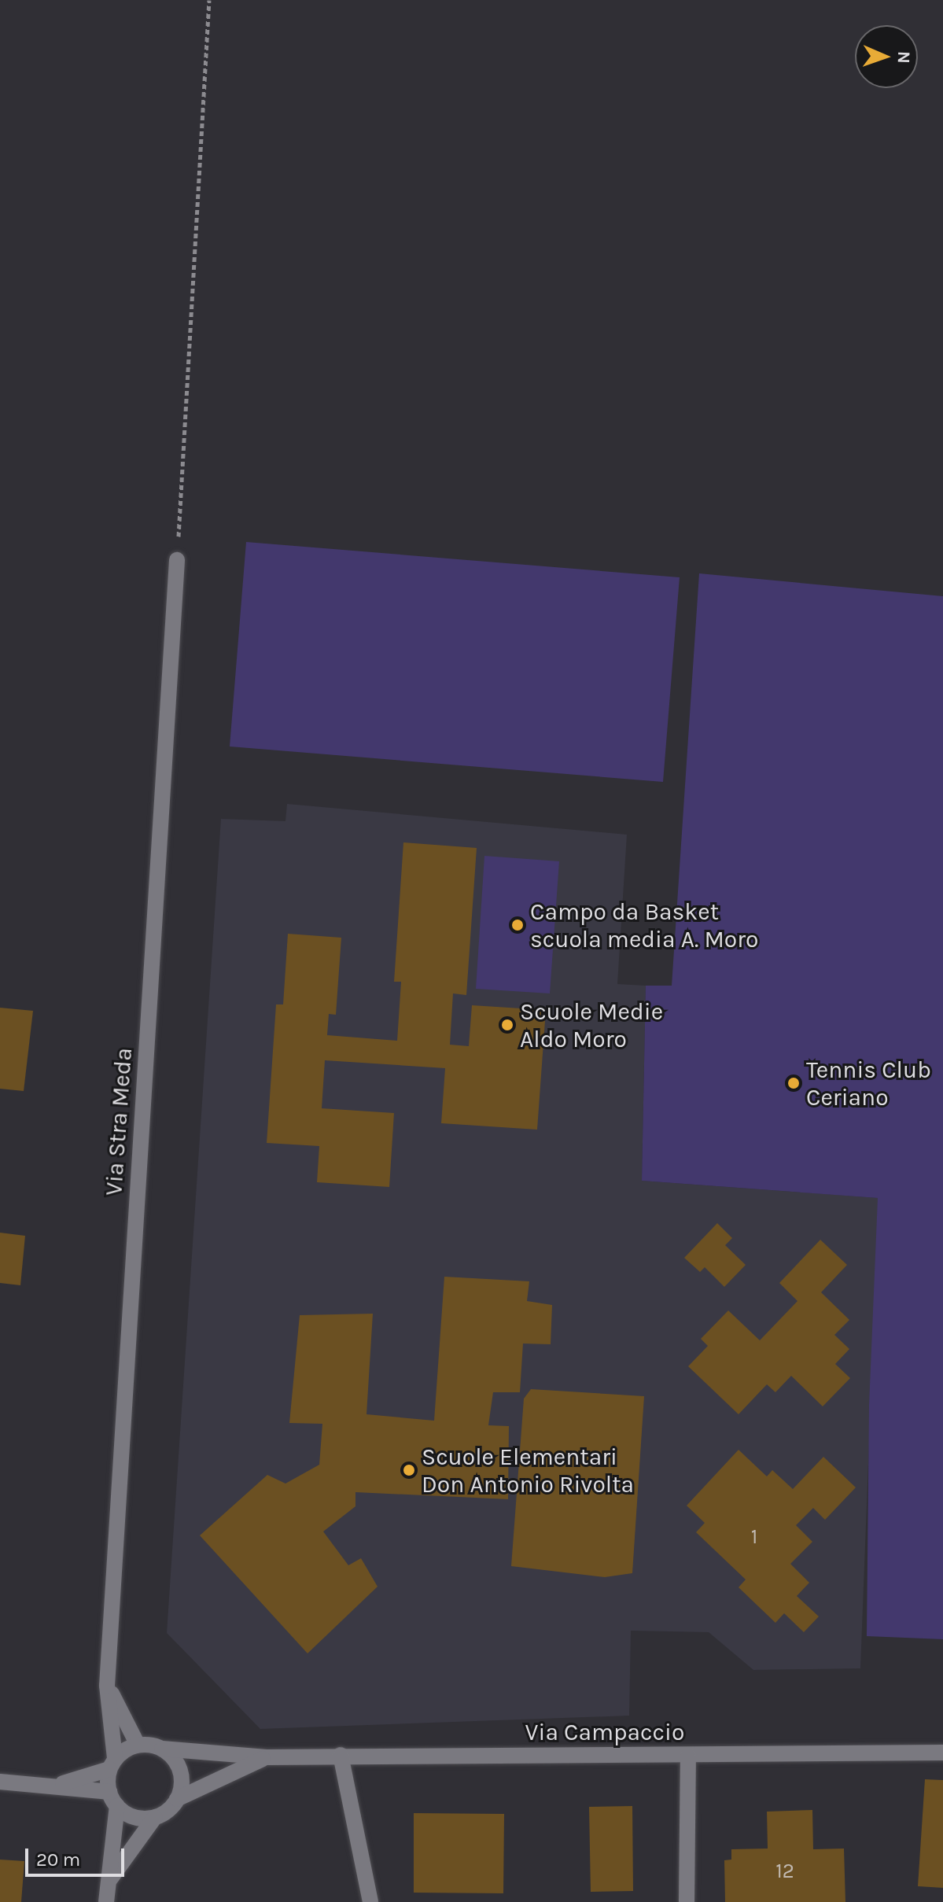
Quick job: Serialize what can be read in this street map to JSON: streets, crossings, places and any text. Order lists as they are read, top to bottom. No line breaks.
{"streets":{"street":["Via Stra Meda","Via Campaccio"]},"crossings":[["Via Stra Meda","Via Campaccio"]],"places":["Campo da Basket scuola media A. Moro","Scuole Medie Aldo Moro","Tennis Club Ceriano","Scuole Elementari Don Antonio Rivolta"],"house_numbers":["1","12"],"scale_bar":"20 m","north":"right"}
